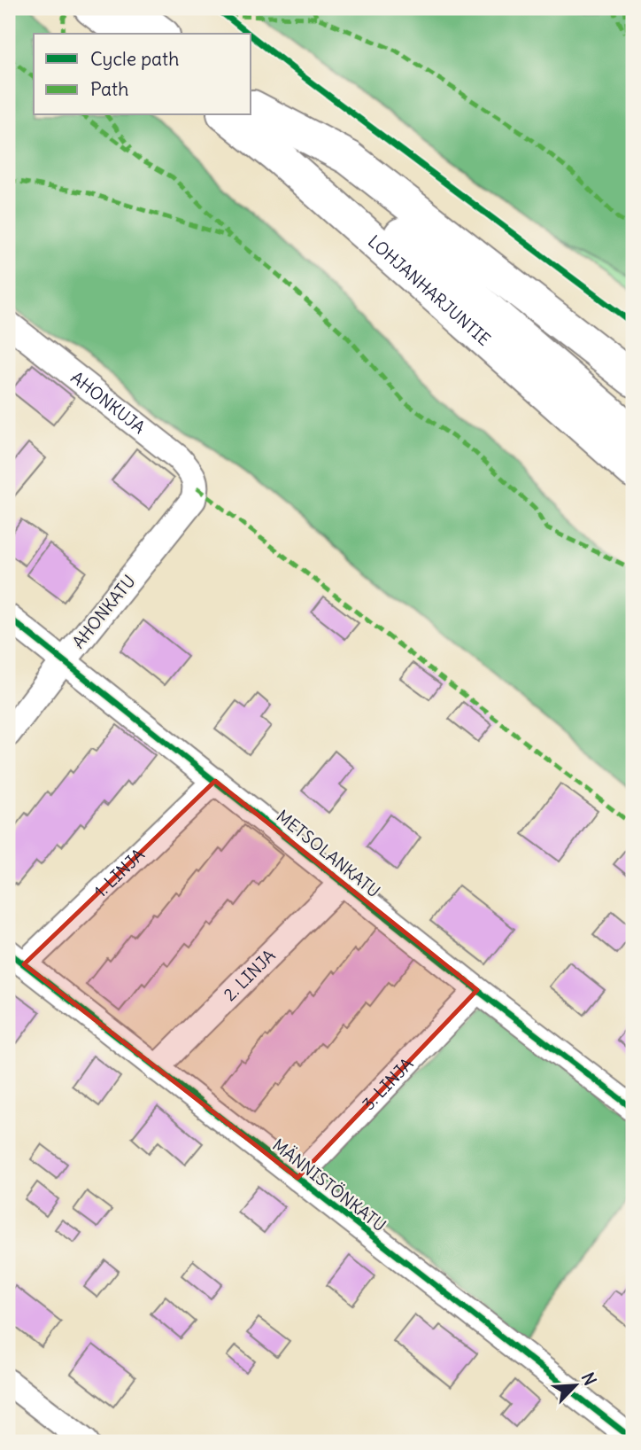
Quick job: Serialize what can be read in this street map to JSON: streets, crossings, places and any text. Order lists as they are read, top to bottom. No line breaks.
{"streets":{"highway":["LOHJANHARJUNTIE"],"street":["AHONKUJA","AHONKATU","METSOLANKATU","1. LINJA","2. LINJA","3. LINJA","MÄNNISTÖNKATU"]},"crossings":[["AHONKUJA","AHONKATU"],["AHONKATU","METSOLANKATU"],["METSOLANKATU","1. LINJA"],["METSOLANKATU","2. LINJA"],["METSOLANKATU","3. LINJA"],["1. LINJA","MÄNNISTÖNKATU"],["2. LINJA","MÄNNISTÖNKATU"],["3. LINJA","MÄNNISTÖNKATU"]],"legend":["Cycle path","Path"],"north":"top right"}
